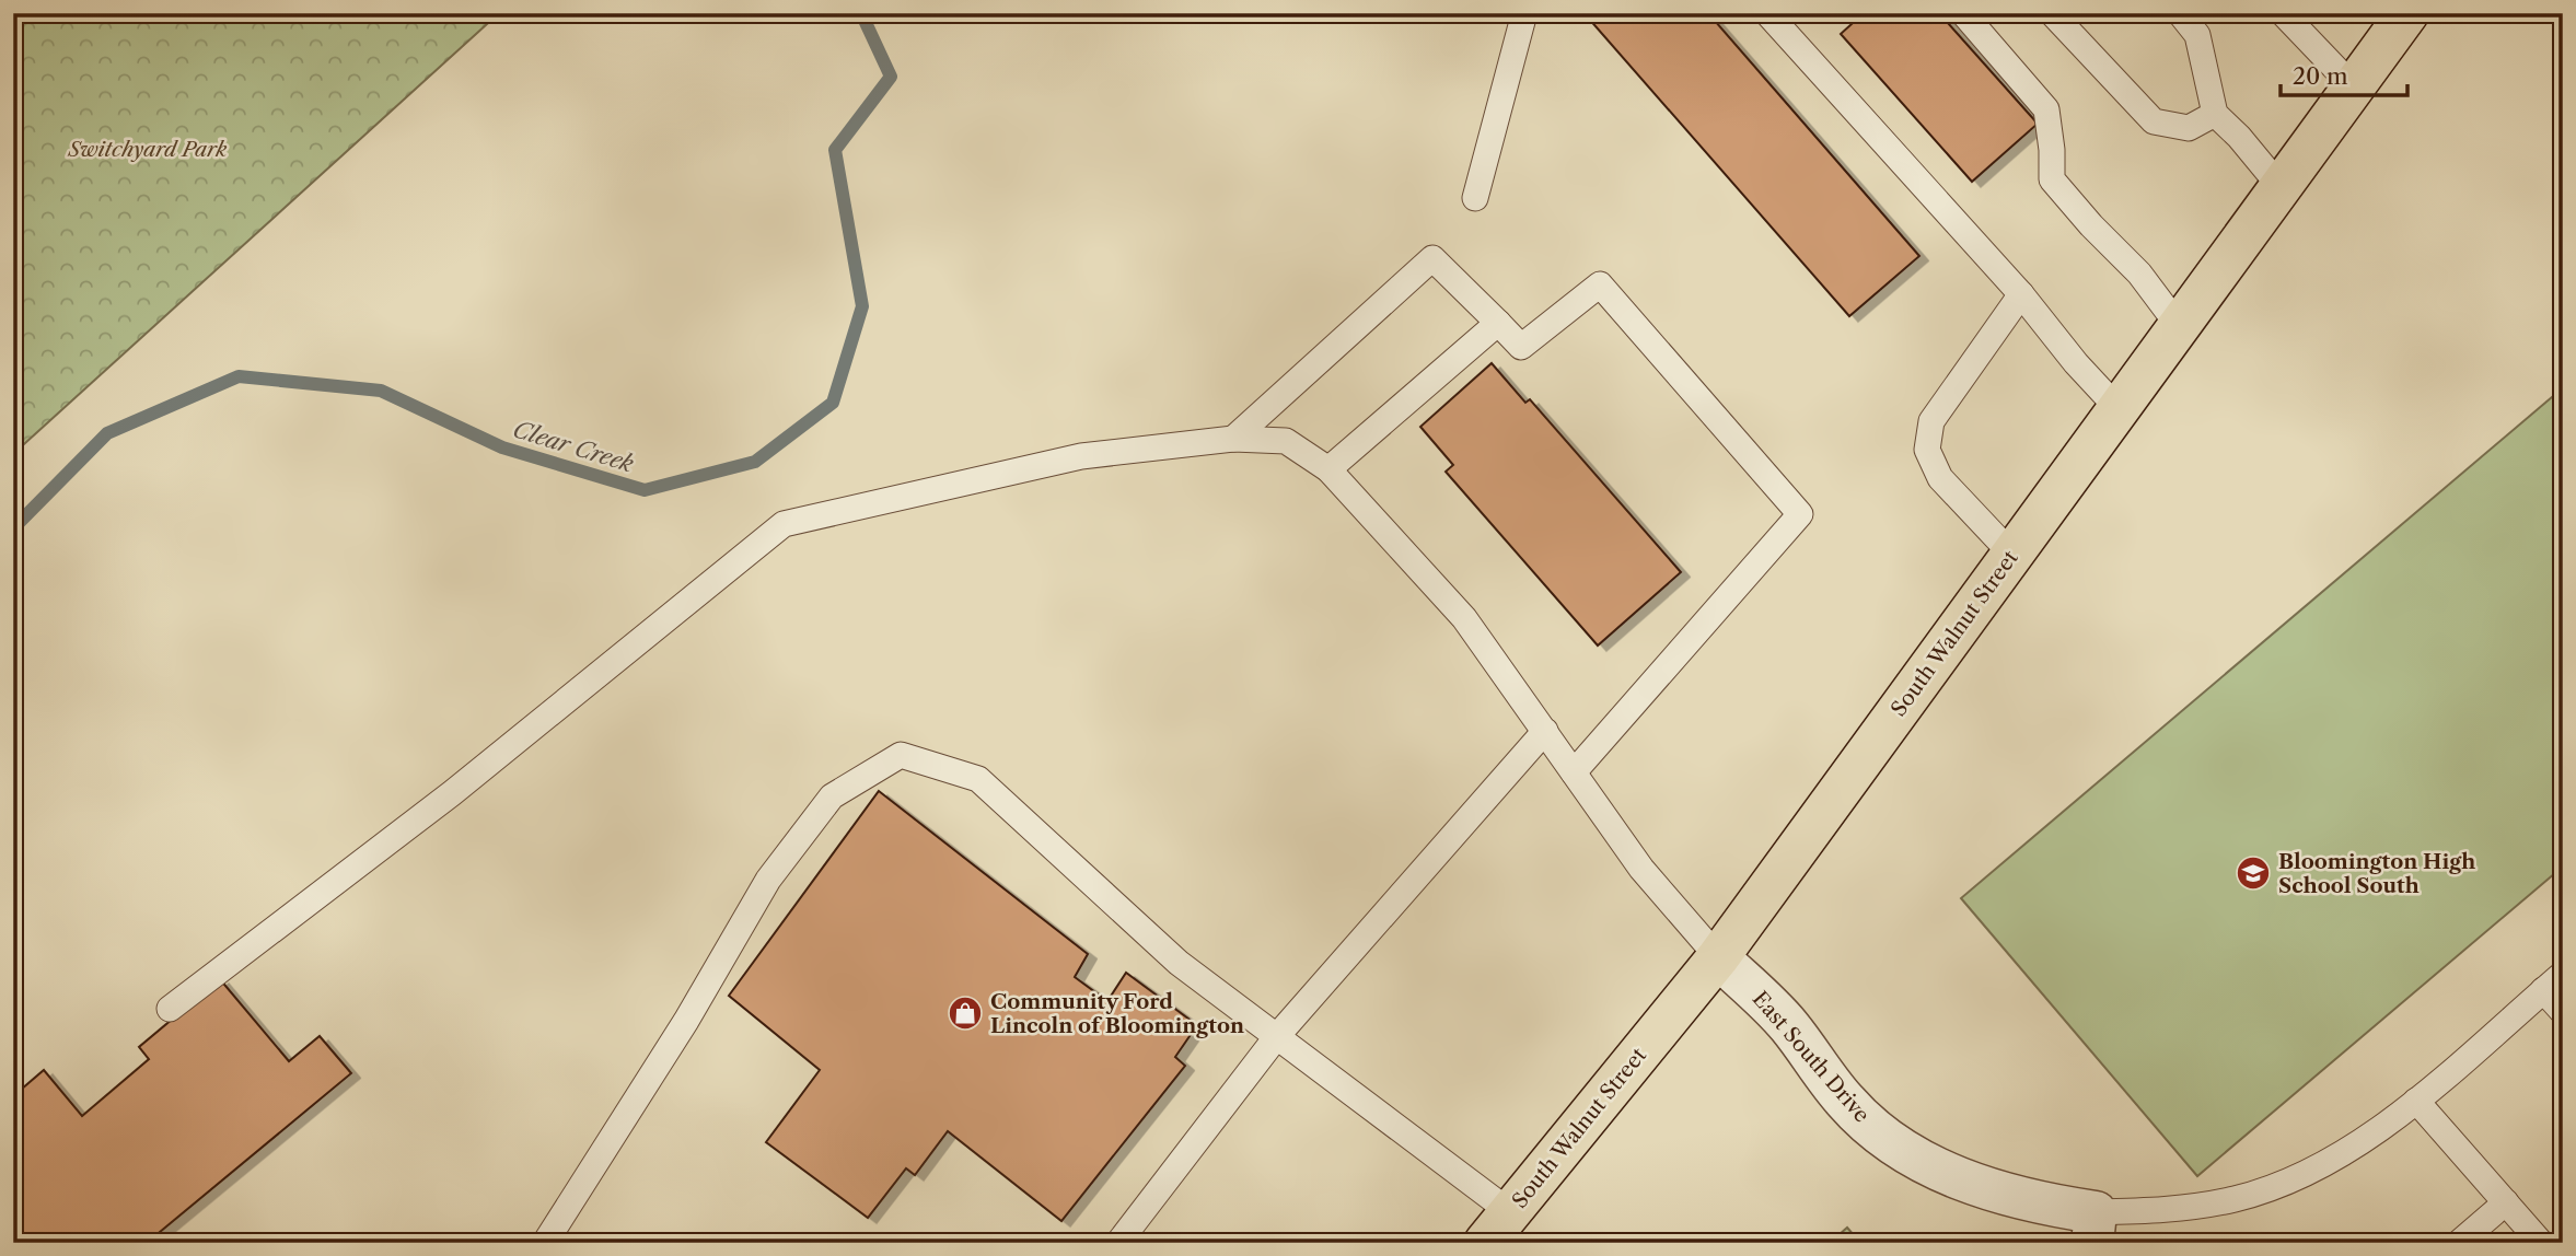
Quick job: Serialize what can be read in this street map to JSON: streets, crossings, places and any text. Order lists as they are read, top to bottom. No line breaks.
{"streets":{"main road":["South Walnut Street"],"street":["East South Drive"]},"crossings":[["South Walnut Street","East South Drive"]],"water":["Clear Creek"],"parks":["Switchyard Park"],"places":{"school or university":["Bloomington High School South"],"shop":["Community Ford Lincoln of Bloomington"]},"scale_bar":"20 m"}
